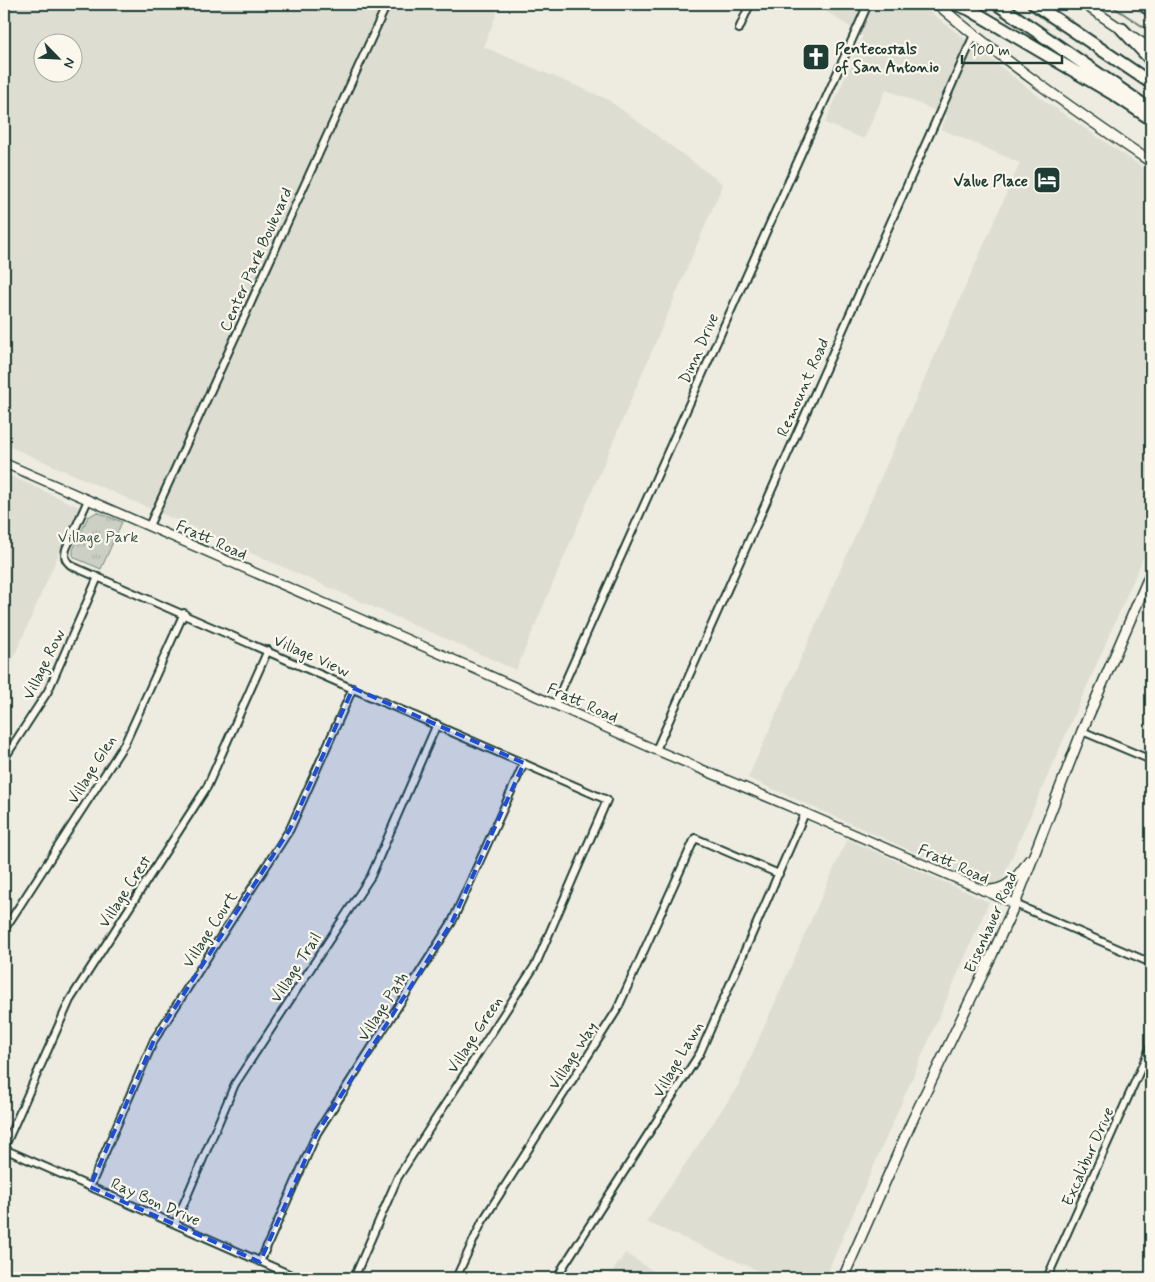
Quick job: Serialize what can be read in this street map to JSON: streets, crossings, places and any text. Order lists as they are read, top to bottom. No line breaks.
{"streets":{"main road":["Eisenhauer Road"],"street":["Center Park Boulevard","Dinn Drive","Remount Road","Fratt Road","Village View","Village Row","Village Glen","Village Crest","Village Court","Village Trail","Village Path","Village Green","Village Way","Village Lawn","Excalibur Drive","Ray Bon Drive"]},"crossings":[["Center Park Boulevard","Fratt Road"],["Dinn Drive","Fratt Road"],["Remount Road","Fratt Road"],["Fratt Road","Village View"],["Fratt Road","Eisenhauer Road"],["Fratt Road","Village Lawn"],["Village View","Village Row"],["Village View","Village Glen"],["Village View","Village Crest"],["Village View","Village Court"],["Village View","Village Trail"],["Village View","Village Path"],["Village View","Village Green"],["Village Crest","Ray Bon Drive"],["Village Court","Ray Bon Drive"],["Village Trail","Ray Bon Drive"],["Village Path","Ray Bon Drive"],["Village Way","Village Lawn"]],"parks":["Village Park"],"places":{"church":["Pentecostals of San Antonio"],"hotel":["Value Place"]},"scale_bar":"100 m","north":"bottom right"}
